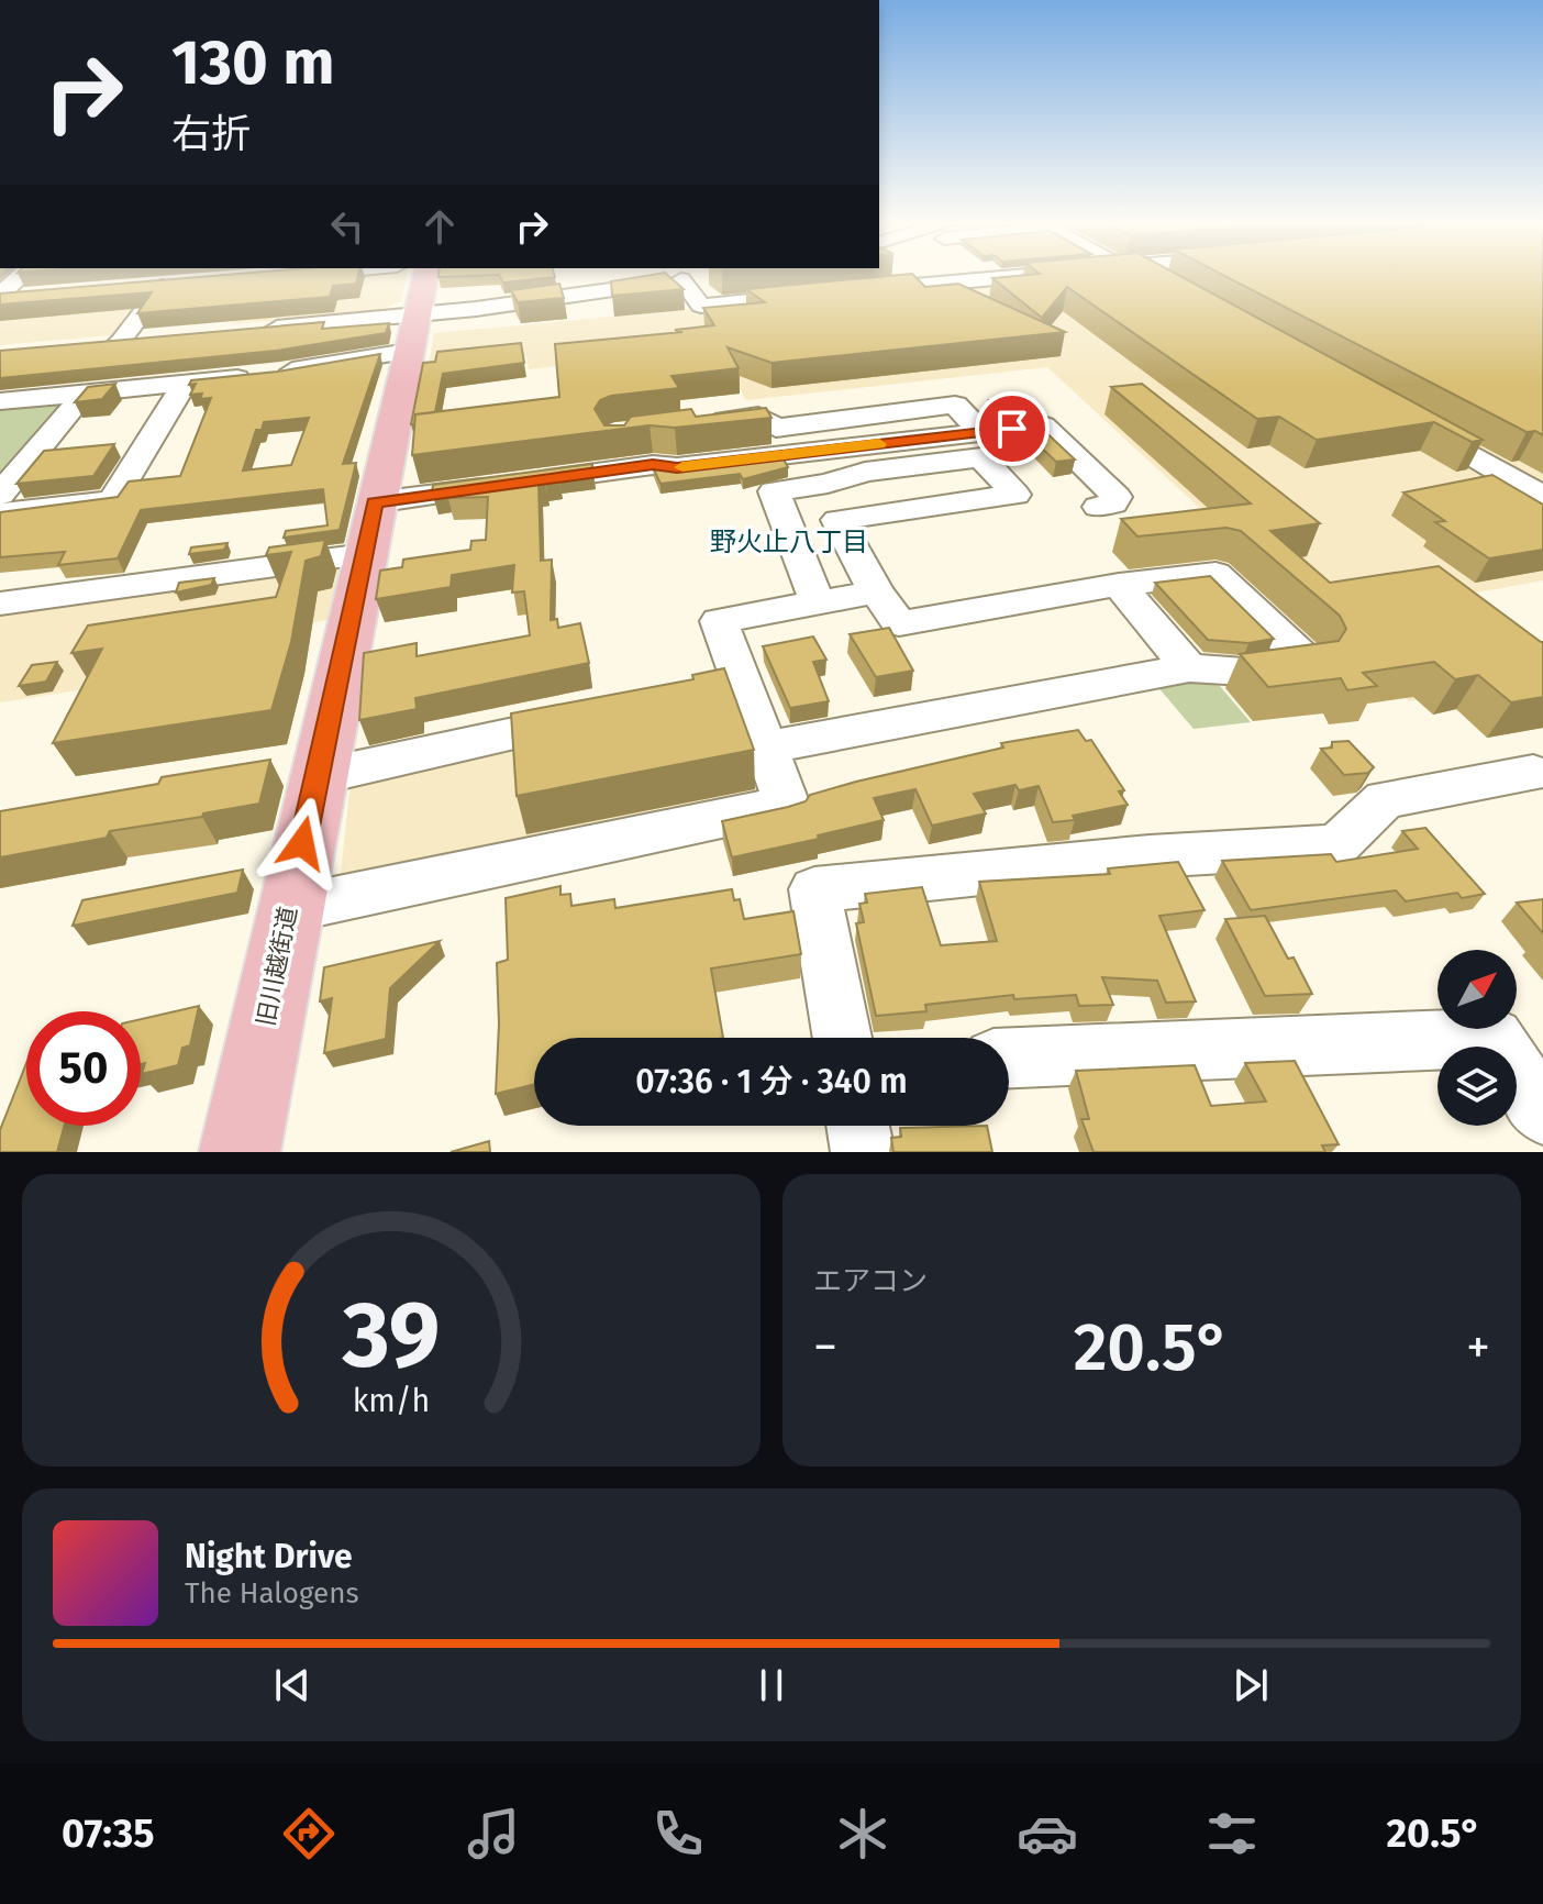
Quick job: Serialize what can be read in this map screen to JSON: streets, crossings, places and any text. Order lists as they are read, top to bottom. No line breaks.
{"streets":{"main road":["旧川越街道"]},"districts":["野火止八丁目"],"north":"top right","page":{"turn":["130 m","右折"],"limit":"50","trip":"07:36 · 1 分 · 340 m","tile":"エアコン","heat":["−","20.5°","+"],"song":["Night Drive","The Halogens"],"tabs":["07:35","20.5°"],"gauge":["39","km/h"]}}
